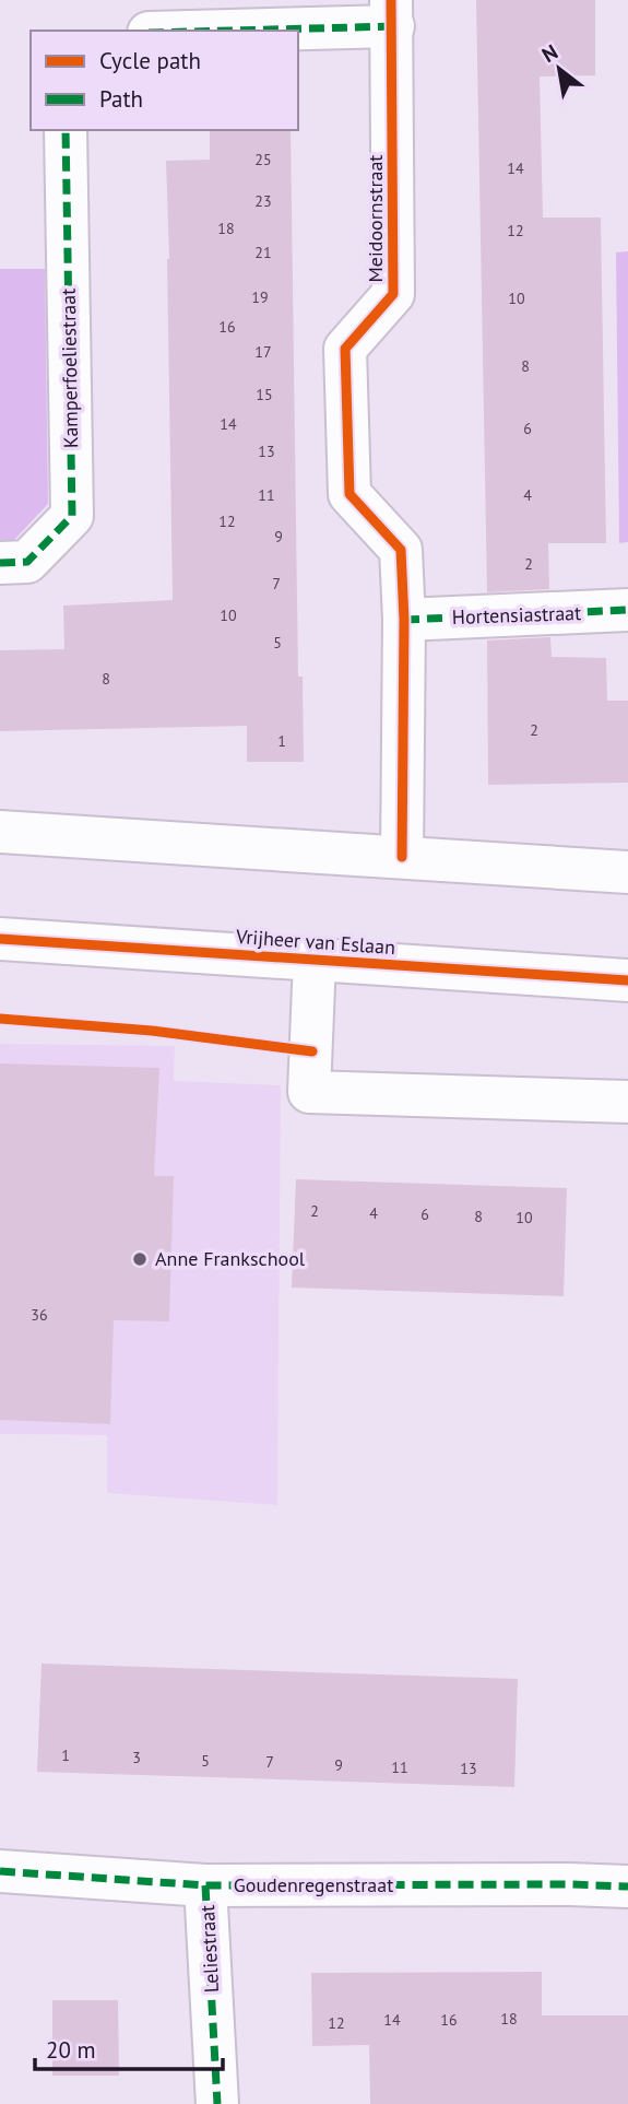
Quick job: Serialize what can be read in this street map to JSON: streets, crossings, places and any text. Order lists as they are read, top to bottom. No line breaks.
{"streets":{"street":["Meidoornstraat","Kamperfoeliestraat","Hortensiastraat","Vrijheer van Eslaan","Goudenregenstraat","Leliestraat"]},"crossings":[["Meidoornstraat","Hortensiastraat"],["Goudenregenstraat","Leliestraat"]],"places":["Anne Frankschool"],"house_numbers":["25","14","23","18","12","21","19","10","16","17","8","15","14","6","13","11","4","12","9","2","7","10","5","8","2","1","2","4","6","8","10","36","1","3","5","7","9","11","13","18","14","16","12"],"legend":["Cycle path","Path"],"scale_bar":"20 m","north":"top left"}
